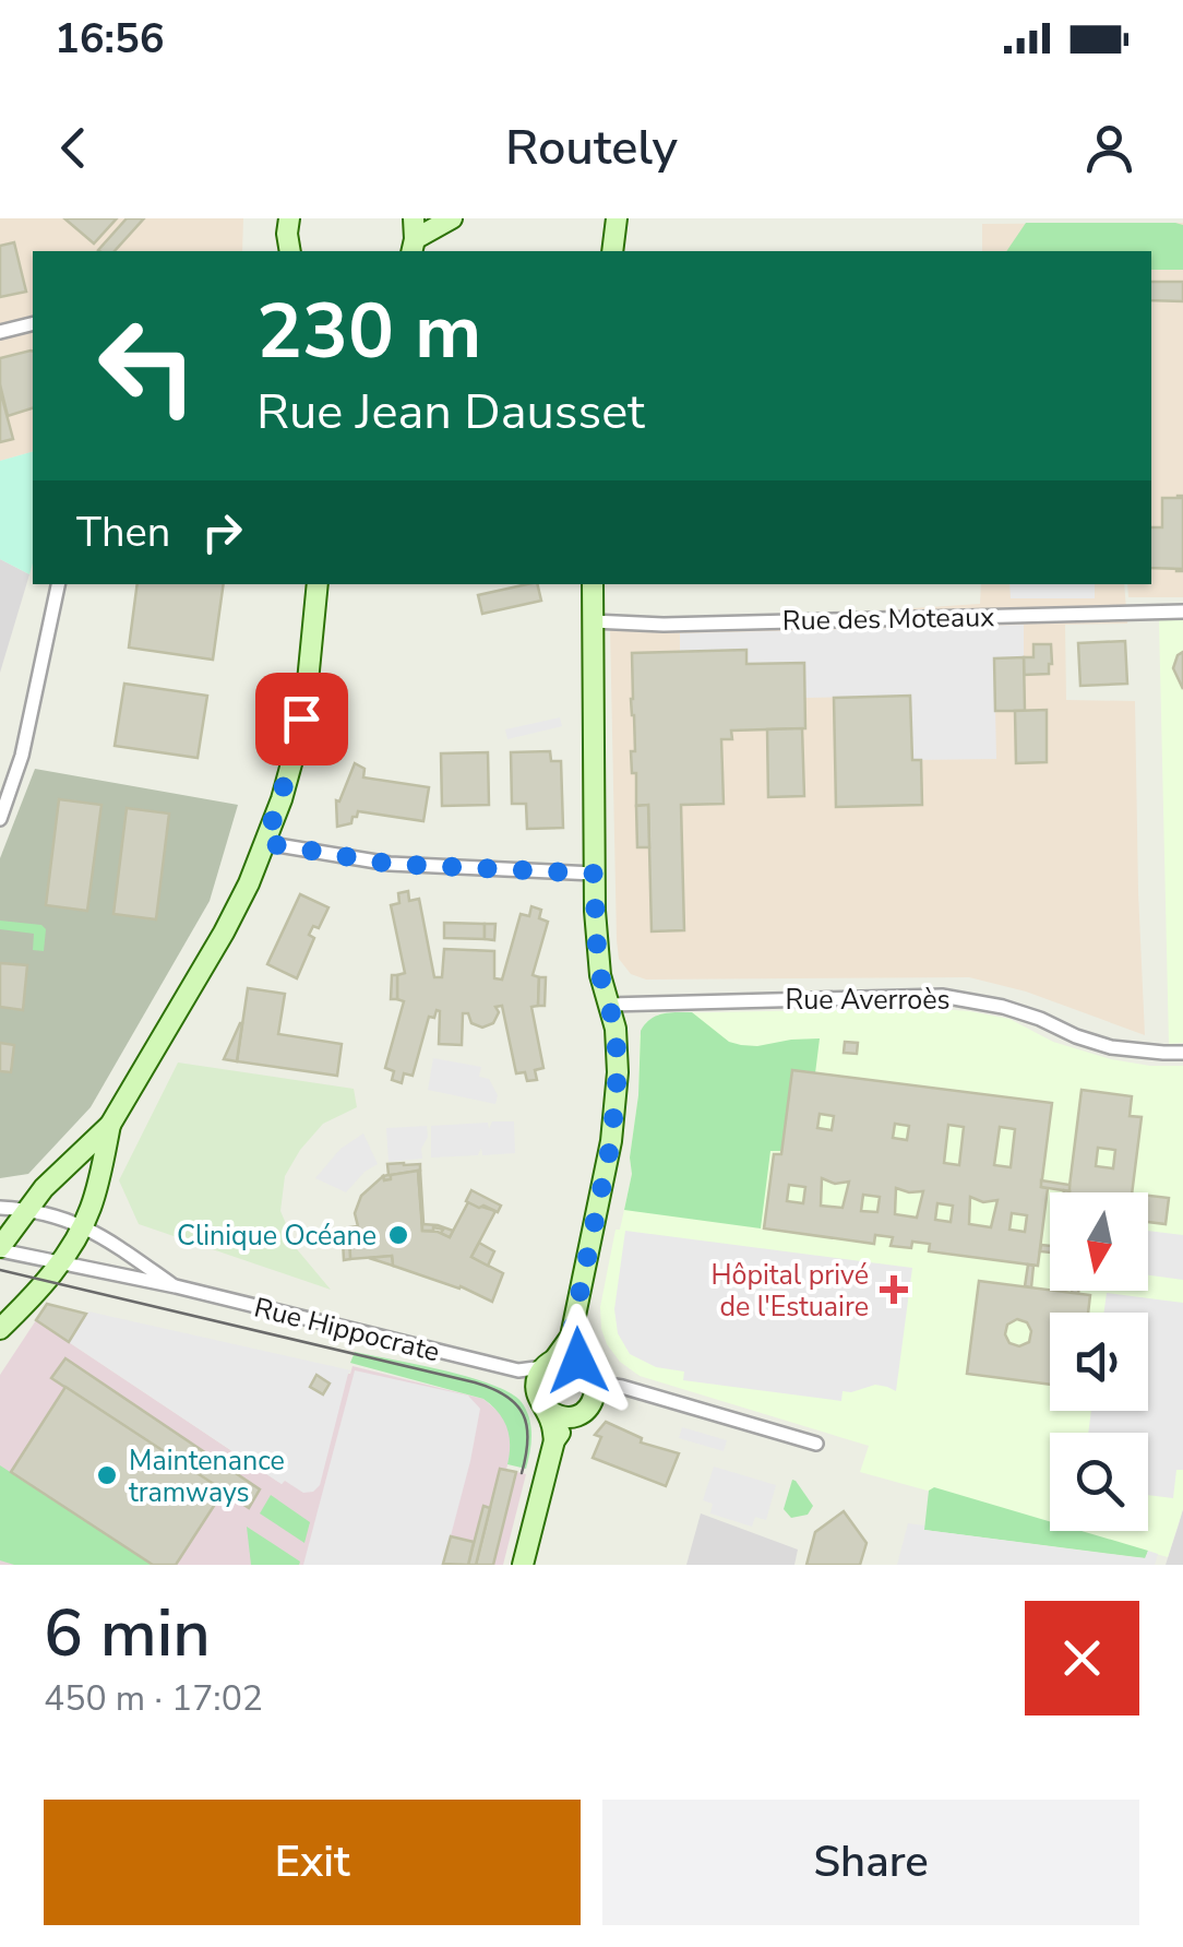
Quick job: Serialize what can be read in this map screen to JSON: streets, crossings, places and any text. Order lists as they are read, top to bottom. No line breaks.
{"streets":{"street":["Rue des Moteaux","Rue Averroès","Rue Hippocrate"]},"places":{"other":["Clinique Océane","Maintenance tramways"],"health":["Hôpital privé de l'Estuaire"]},"north":"bottom","page":{"status":"16:56","header":"Routely","turn":["230 m","Rue Jean Dausset"],"then":"Then","heading":["6 min","450 m · 17:02"],"buttons":["Exit","Share"]}}
